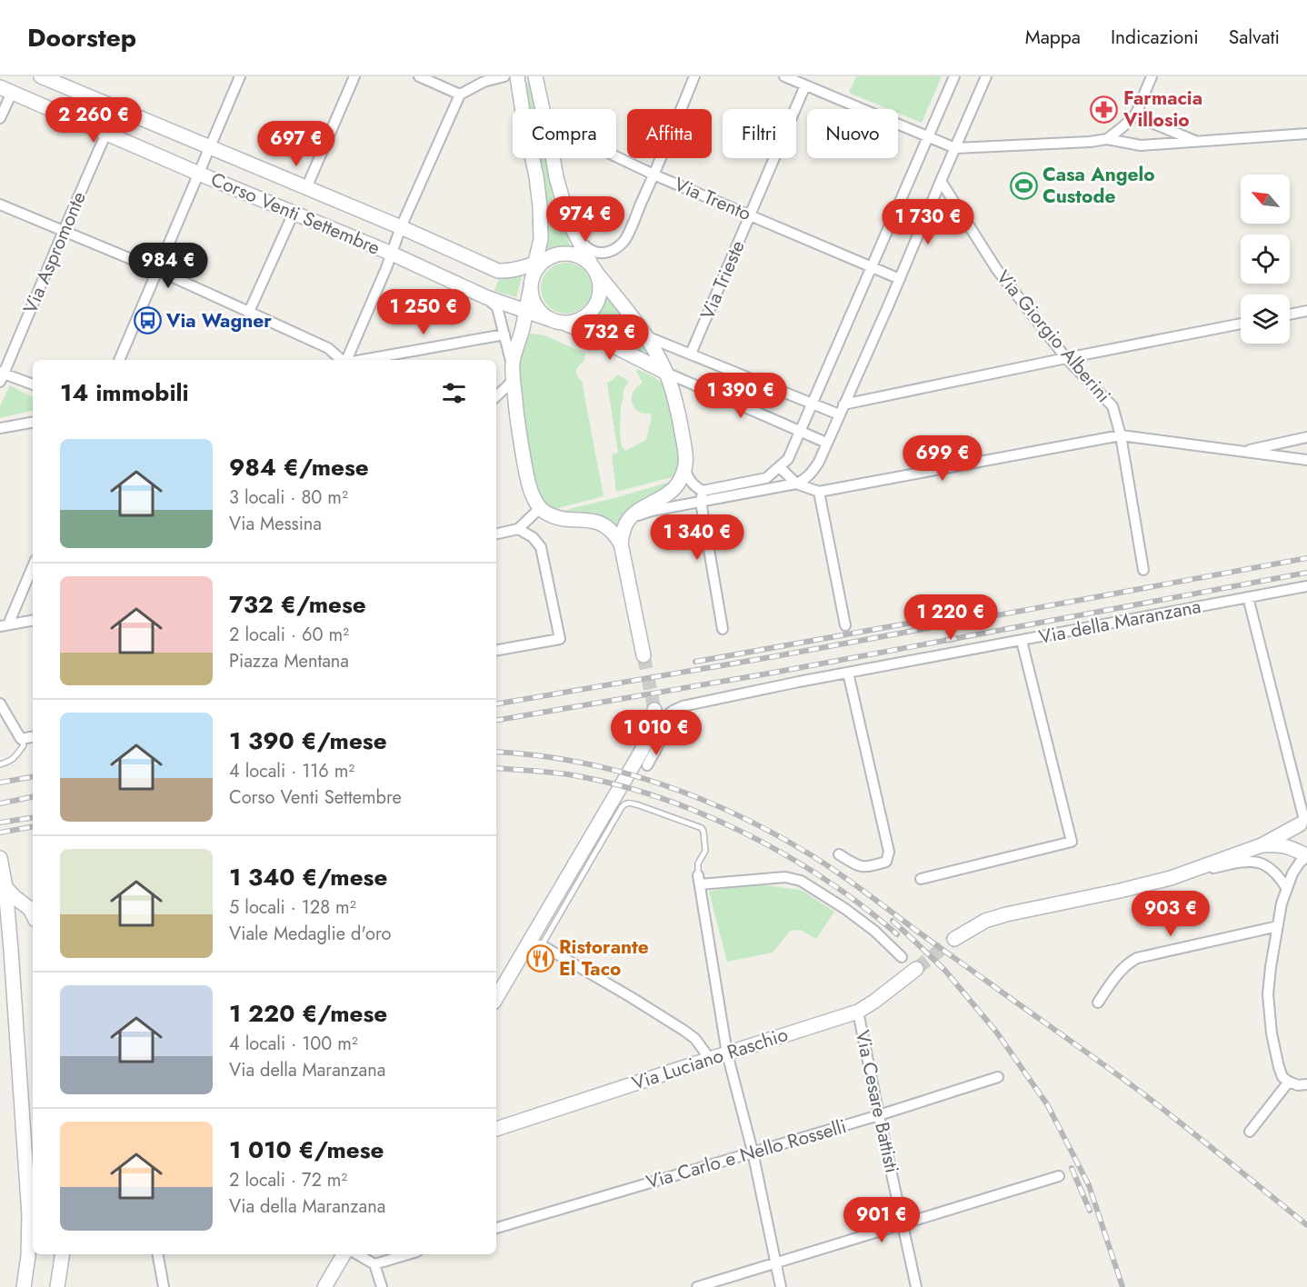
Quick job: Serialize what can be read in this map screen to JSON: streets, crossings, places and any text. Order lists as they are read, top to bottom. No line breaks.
{"streets":{"street":["Via Trento","Corso Venti Settembre","Via Aspromonte","Via Trieste","Via Giorgio Alberini","Via della Maranzana","Via Luciano Raschio","Via Cesare Battisti","Via Carlo e Nello Rosselli"]},"crossings":[["Via Trento","Via Trieste"],["Corso Venti Settembre","Via Aspromonte"],["Via Luciano Raschio","Via Cesare Battisti"],["Via Cesare Battisti","Via Carlo e Nello Rosselli"]],"places":{"pharmacy":["Farmacia Villosio"],"sports":["Casa Angelo Custode"],"bus stop":["Via Wagner"],"restaurant":["Ristorante El Taco"]},"north":"top left","page":{"header":"Doorstep","nav":["Mappa","Indicazioni","Salvati"],"price":["2 260 €","697 €","974 €","1 730 €","984 €","1 250 €","732 €","1 390 €","699 €","1 340 €","1 220 €","1 010 €","903 €","901 €"],"chip":["Compra","Affitta","Filtri","Nuovo"],"heading":"14 immobili","list":[{"name":"984 €/mese","note":"3 locali · 80 m² · Via Messina"},{"name":"732 €/mese","note":"2 locali · 60 m² · Piazza Mentana"},{"name":"1 390 €/mese","note":"4 locali · 116 m² · Corso Venti Settembre"},{"name":"1 340 €/mese","note":"5 locali · 128 m² · Viale Medaglie d'oro"},{"name":"1 220 €/mese","note":"4 locali · 100 m² · Via della Maranzana"},{"name":"1 010 €/mese","note":"2 locali · 72 m² · Via della Maranzana"}]}}
